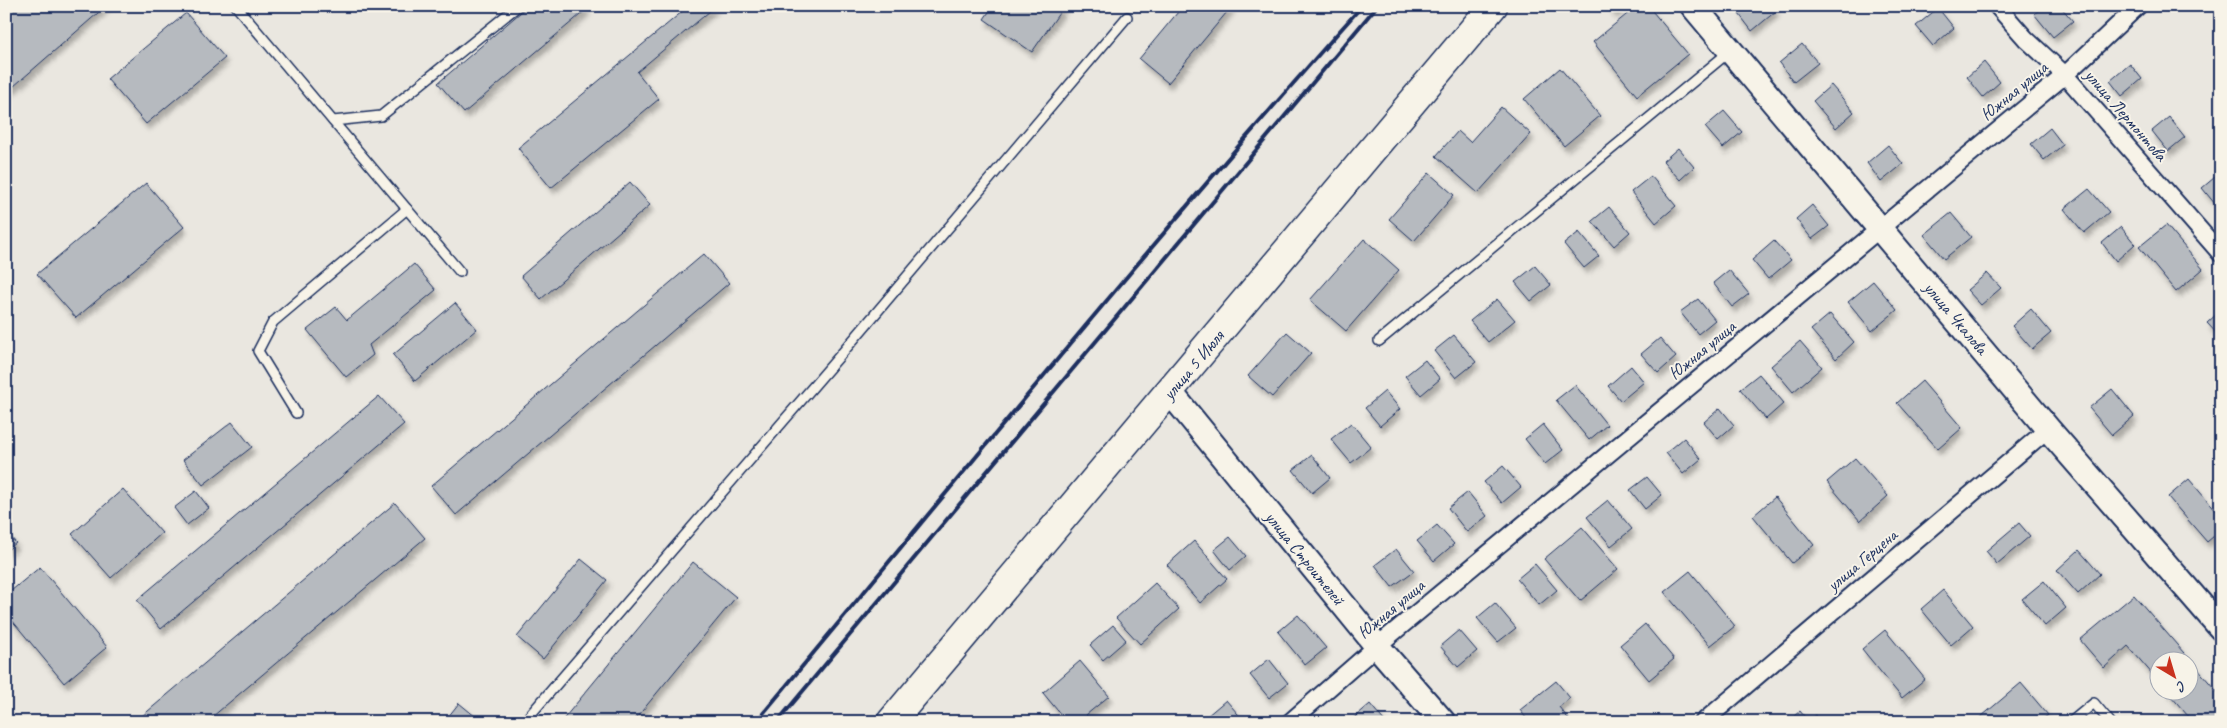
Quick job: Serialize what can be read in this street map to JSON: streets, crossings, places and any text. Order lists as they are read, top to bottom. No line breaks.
{"streets":{"highway":["улица 5 Июля"],"street":["Южная улица","улица Лермонтова","улица Чкалова","улица Строителей","улица Герцена"]},"crossings":[["Южная улица","улица Лермонтова"],["Южная улица","улица Чкалова"],["Южная улица","улица Строителей"],["улица Чкалова","улица Герцена"],["улица 5 Июля","улица Строителей"]],"north":"bottom right"}
